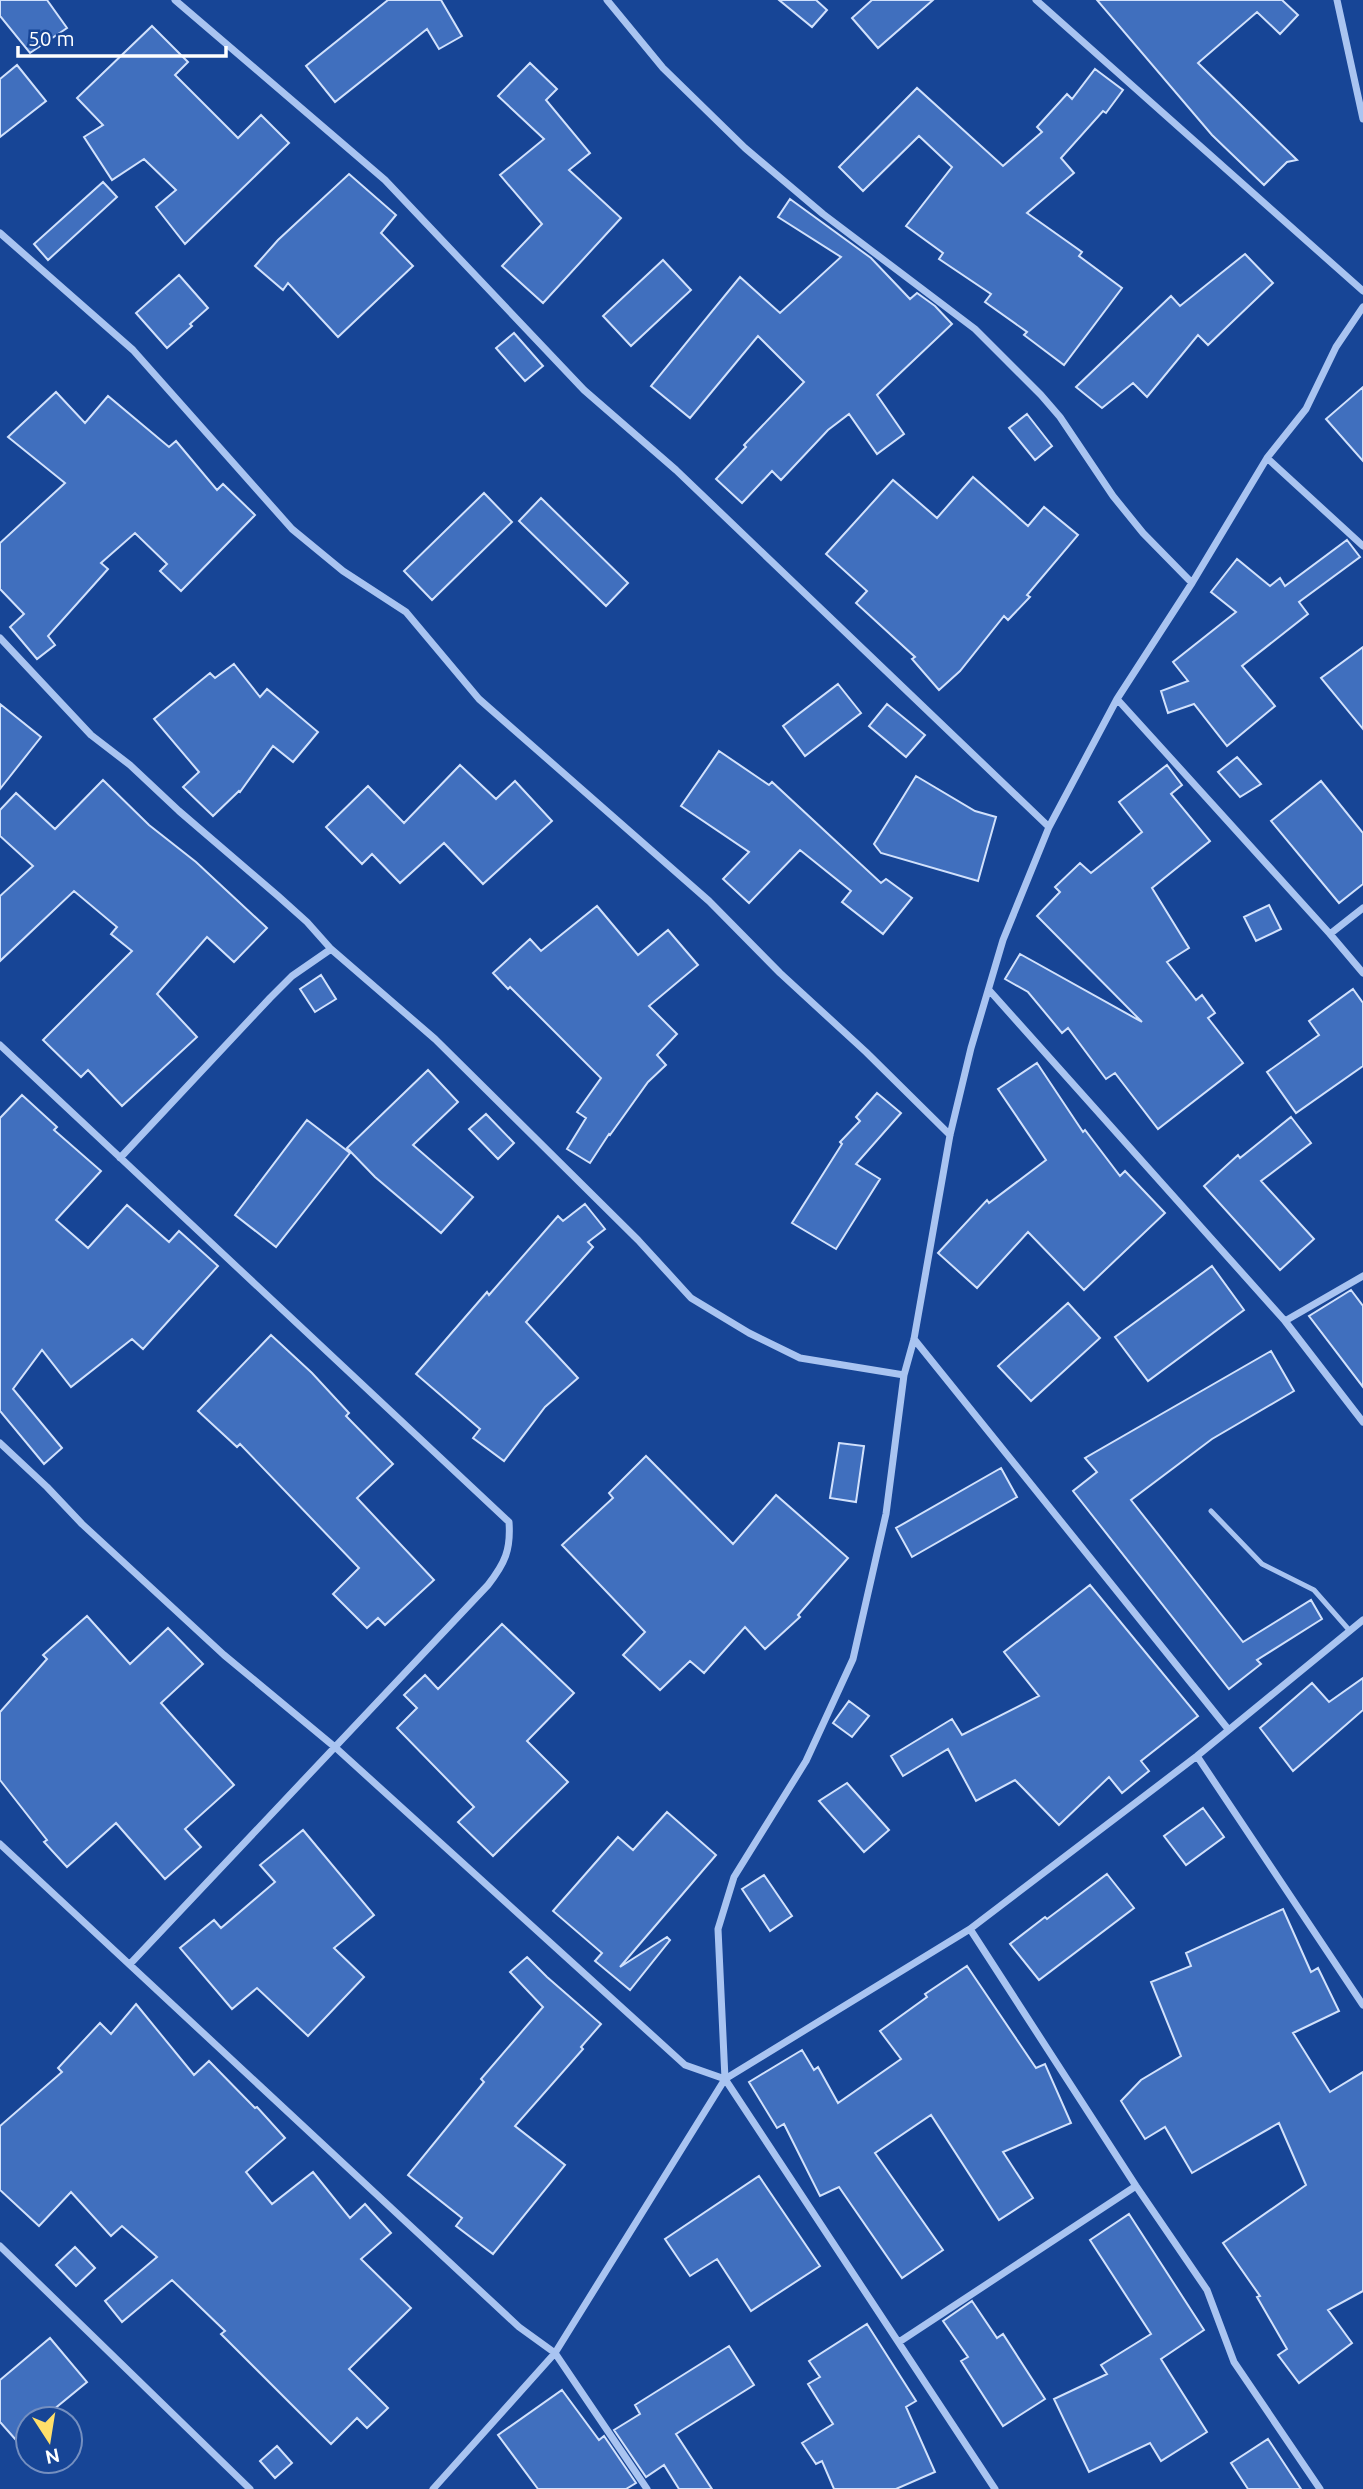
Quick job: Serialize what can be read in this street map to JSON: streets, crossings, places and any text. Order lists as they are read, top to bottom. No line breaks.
{"scale_bar":"50 m","north":"bottom"}
